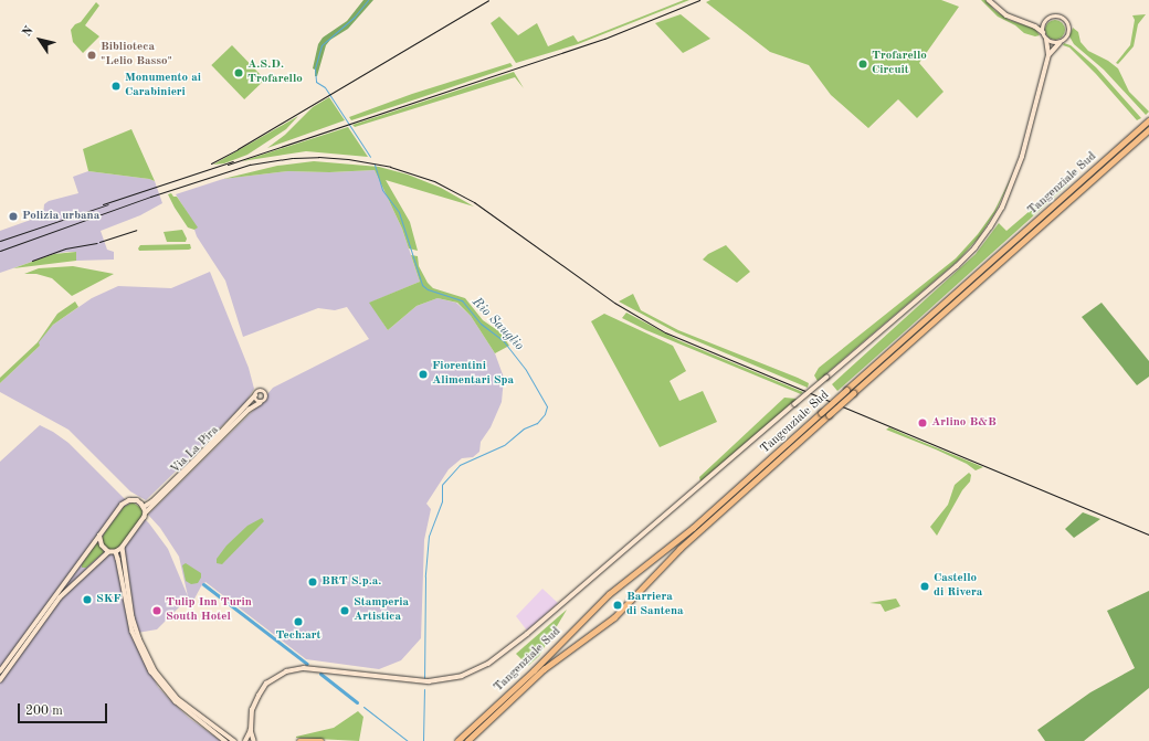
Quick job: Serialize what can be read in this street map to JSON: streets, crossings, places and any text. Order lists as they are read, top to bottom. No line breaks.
{"streets":{"highway":["Tangenziale Sud"],"street":["Via La Pira"]},"water":["Rio Sauglio"],"places":["Biblioteca \"Lelio Basso\"","Trofarello Circuit","A.S.D. Trofarello","Monumento ai Carabinieri","Polizia urbana","Fiorentini Alimentari Spa","Arlino B&B","BRT S.p.a.","Castello di Rivera","SKF","Barriera di Santena","Tulip Inn Turin South Hotel","Stamperia Artistica","Tech:art"],"scale_bar":"200 m","north":"top left"}
